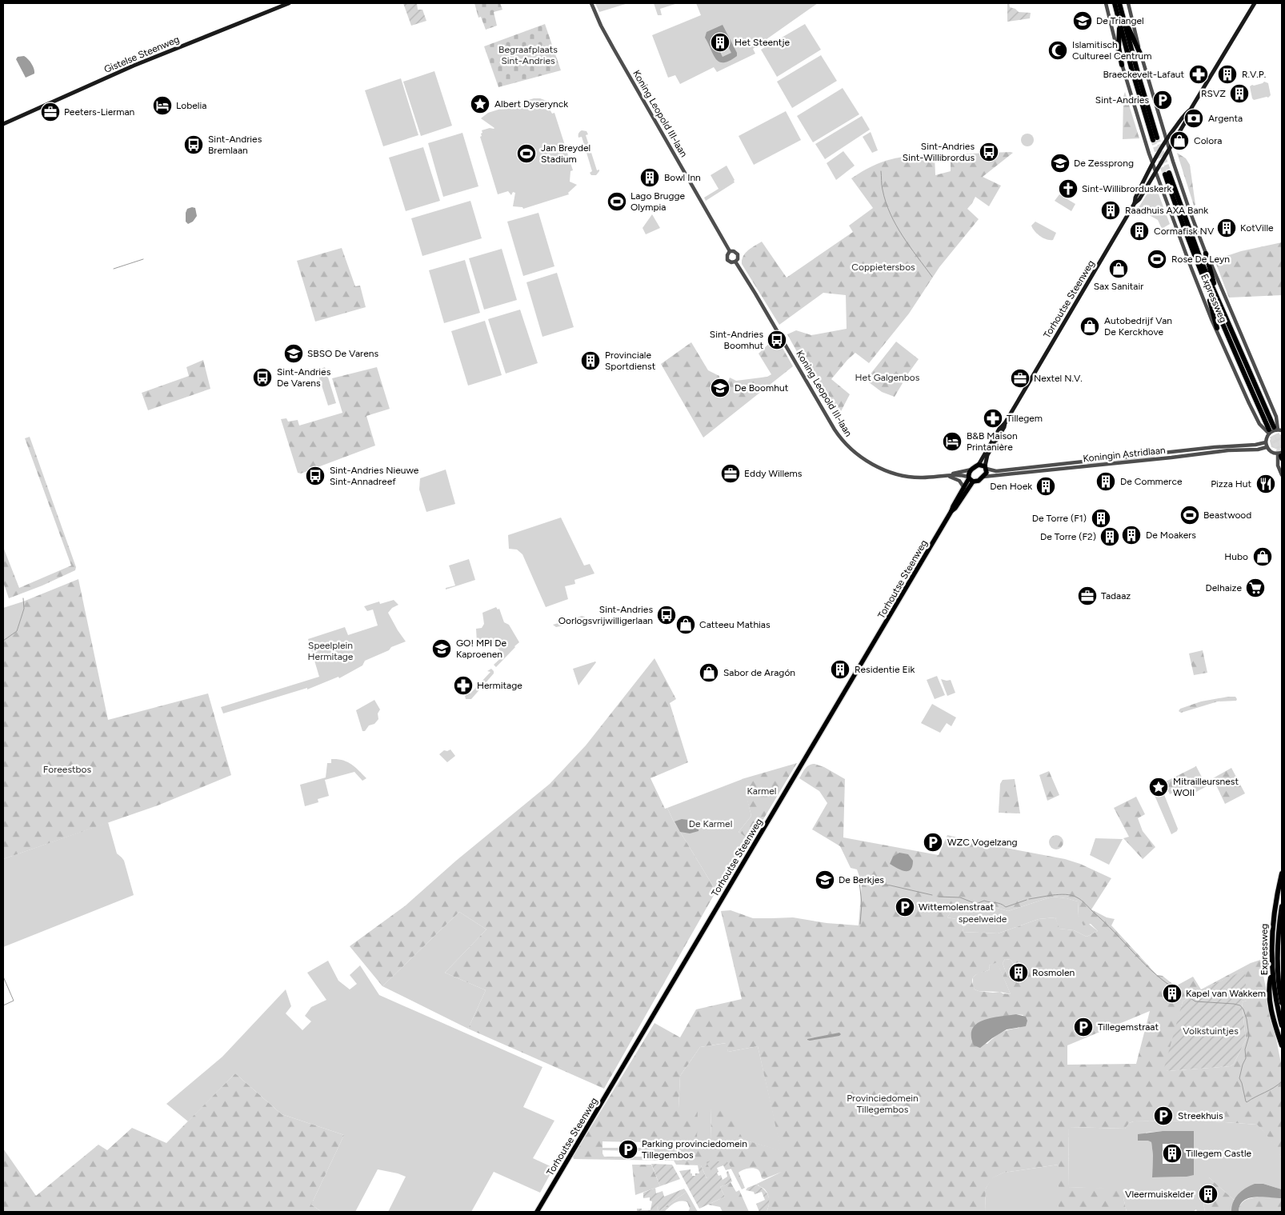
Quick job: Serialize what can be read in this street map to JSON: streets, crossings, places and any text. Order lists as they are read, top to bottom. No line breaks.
{"streets":{"highway":["Expressweg"],"main road":["Gistelse Steenweg","Torhoutse Steenweg"],"street":["Koning Leopold III-laan","Koningin Astridlaan"]},"crossings":[["Koning Leopold III-laan","Torhoutse Steenweg"],["Koning Leopold III-laan","Koningin Astridlaan"],["Expressweg","Torhoutse Steenweg"],["Torhoutse Steenweg","Koningin Astridlaan"]],"parks":["Begraafplaats Sint-Andries","Coppietersbos","Het Galgenbos","Speelplein Hermitage","Foreestbos","Karmel","De Karmel","speelweide","Volkstuintjes","Provinciedomein Tillegembos"],"places":{"school or university":["De Triangel","De Zessprong","SBSO De Varens","De Boomhut","GO! MPI De Kaproenen","De Berkjes"],"building":["Het Steentje","R.V.P.","RSVZ","Bowl Inn","Raadhuis AXA Bank","KotVille","Cormafisk NV","Provinciale Sportdienst","De Commerce","Den Hoek","De Torre (F1)","De Moakers","De Torre (F2)","Residentie Eik","Rosmolen","Kapel van Wakkem","Tillegem Castle","Vleermuiskelder"],"mosque":["Islamitisch Cultureel Centrum"],"pharmacy":["Braeckevelt-Lafaut","Tillegem","Hermitage"],"parking":["Sint-Andries","WZC Vogelzang","Wittemolenstraat","Tillegemstraat","Streekhuis","Parking provinciedomein Tillegembos"],"place":["Albert Dyserynck","Mitrailleursnest WOII"],"hotel":["Lobelia","B&B Maison Printanière"],"office":["Peeters-Lierman","Nextel N.V.","Eddy Willems","Tadaaz"],"bank":["Argenta"],"shop":["Colora","Sax Sanitair","Autobedrijf Van De Kerckhove","Hubo","Catteeu Mathias","Sabor de Aragón"],"bus stop":["Sint-Andries Bremlaan","Sint-Andries Sint-Willibrordus","Sint-Andries Boomhut","Sint-Andries De Varens","Sint-Andries Nieuwe Sint-Annadreef","Sint-Andries Oorlogsvrijwilligerlaan"],"sports":["Jan Breydel Stadium","Lago Brugge Olympia","Rose De Leyn","Beastwood"],"church":["Sint-Willibrorduskerk"],"restaurant":["Pizza Hut"],"supermarket":["Delhaize"]}}
